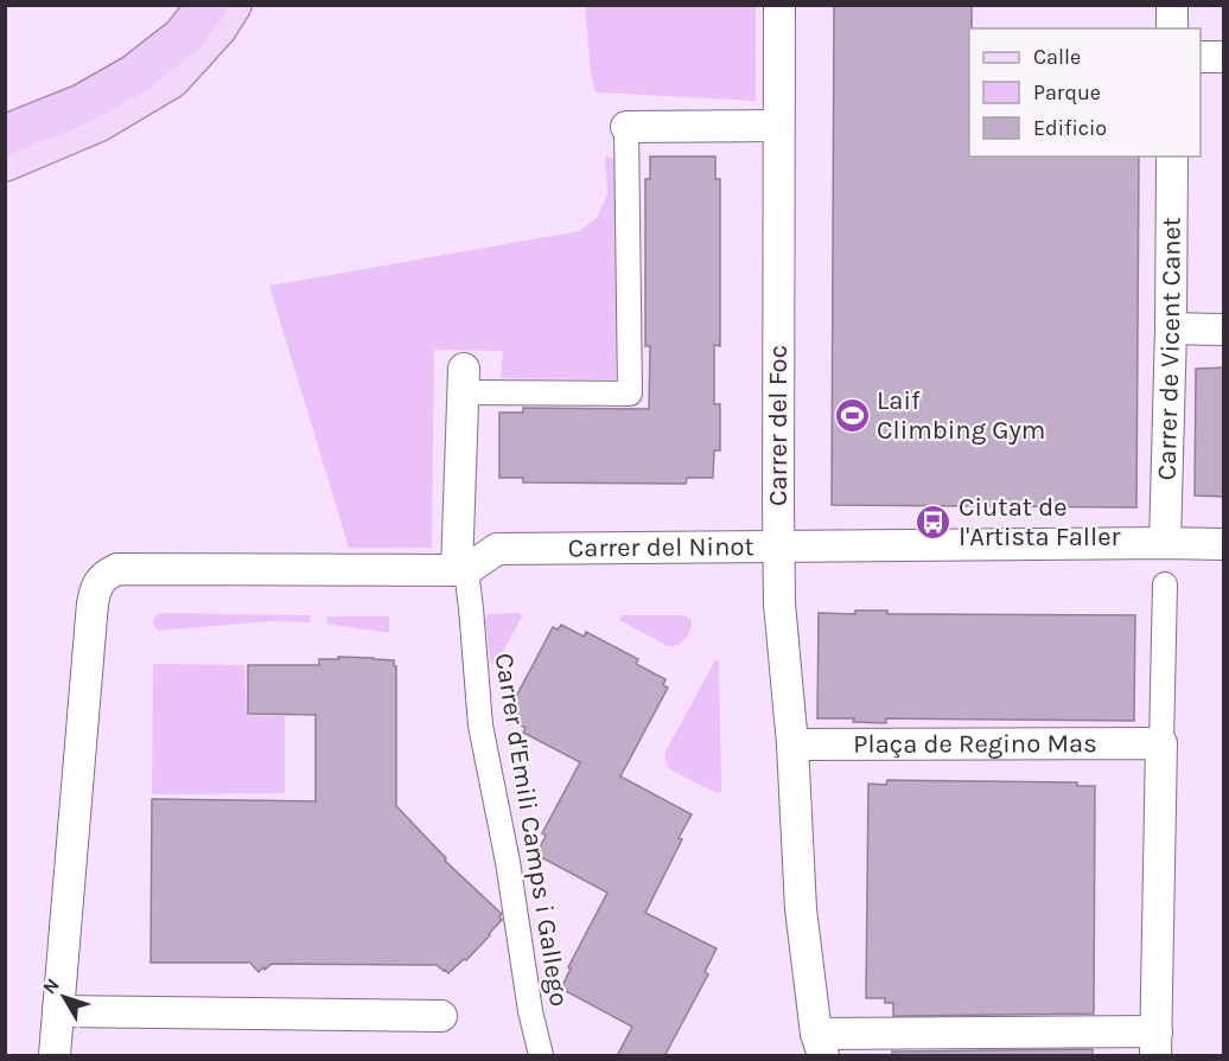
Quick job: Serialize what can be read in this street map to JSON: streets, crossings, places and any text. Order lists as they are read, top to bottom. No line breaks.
{"streets":{"street":["Carrer de Vicent Canet","Carrer del Foc","Carrer del Ninot","Plaça de Regino Mas","Carrer d'Emili Camps i Gallego"]},"crossings":[["Carrer de Vicent Canet","Carrer del Ninot"],["Carrer del Foc","Carrer del Ninot"],["Carrer del Foc","Plaça de Regino Mas"],["Carrer del Ninot","Carrer d'Emili Camps i Gallego"]],"places":{"sports":["Laif Climbing Gym"],"bus stop":["Ciutat de l'Artista Faller"]},"legend":["Calle","Parque","Edificio"],"north":"top left"}
